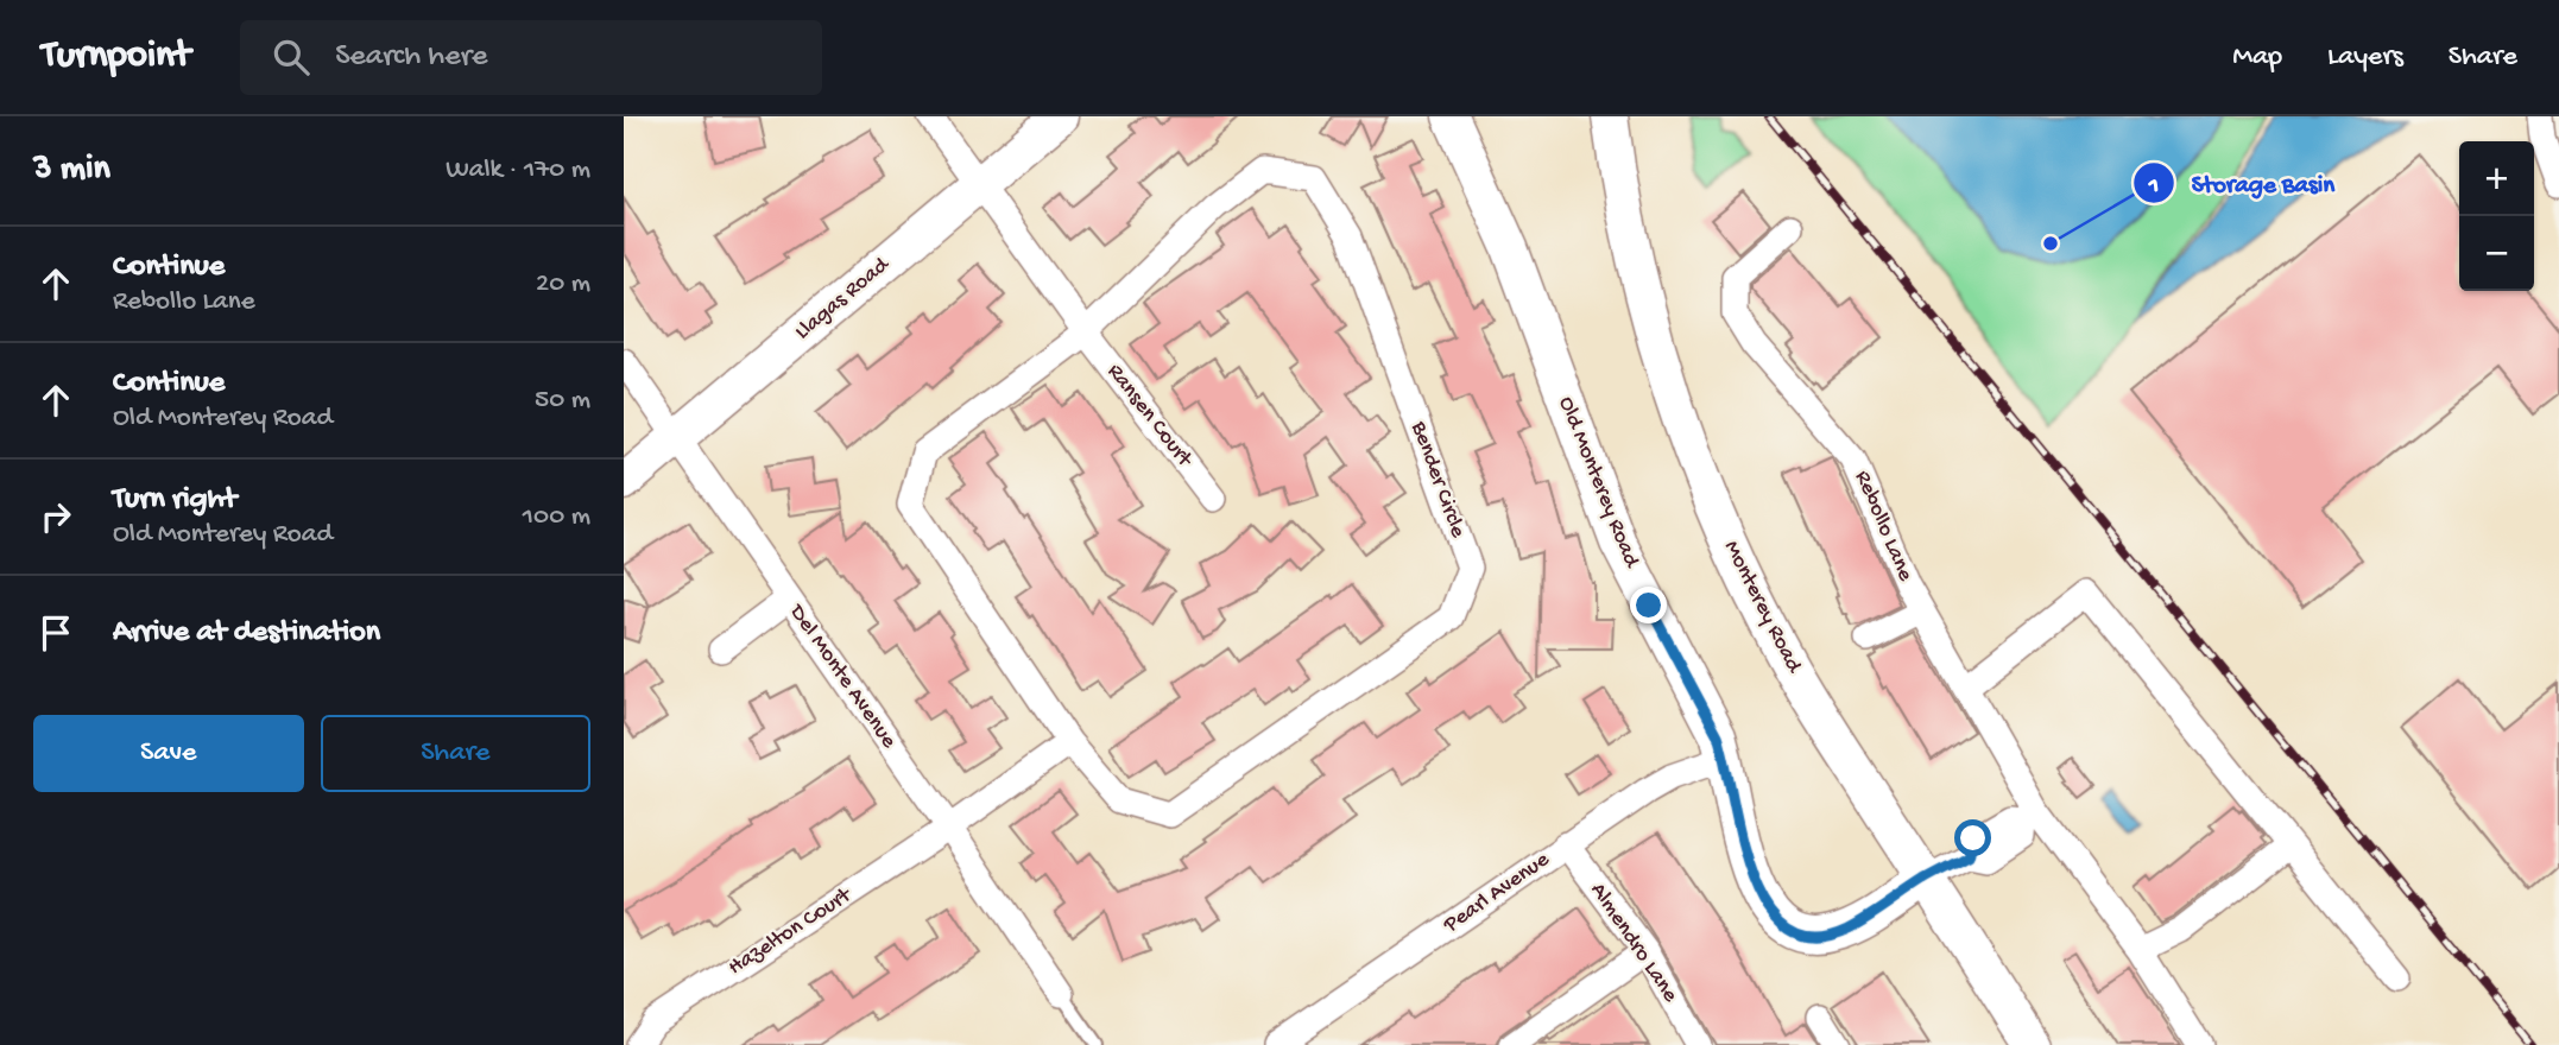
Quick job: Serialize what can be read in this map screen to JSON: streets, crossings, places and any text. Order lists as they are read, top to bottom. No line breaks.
{"streets":{"street":["Llagas Road","Ransen Court","Bender Circle","Old Monterey Road","Rebollo Lane","Monterey Road","Del Monte Avenue","Pearl Avenue","Hazelton Court","Almendro Lane"]},"crossings":[["Llagas Road","Del Monte Avenue"],["Ransen Court","Bender Circle"],["Old Monterey Road","Monterey Road"],["Old Monterey Road","Pearl Avenue"],["Del Monte Avenue","Hazelton Court"],["Pearl Avenue","Almendro Lane"]],"places":["Storage Basin"],"page":{"header":"Turnpoint","search":"Search here","nav":["Map","Layers","Share"],"heading":["3 min","Walk · 170 m"],"map_buttons":["+","−"],"list":[["Continue","Rebollo Lane","20 m"],["Continue","Old Monterey Road","50 m"],["Turn right","Old Monterey Road","100 m"],"Arrive at destination"],"buttons":["Save","Share"]}}
